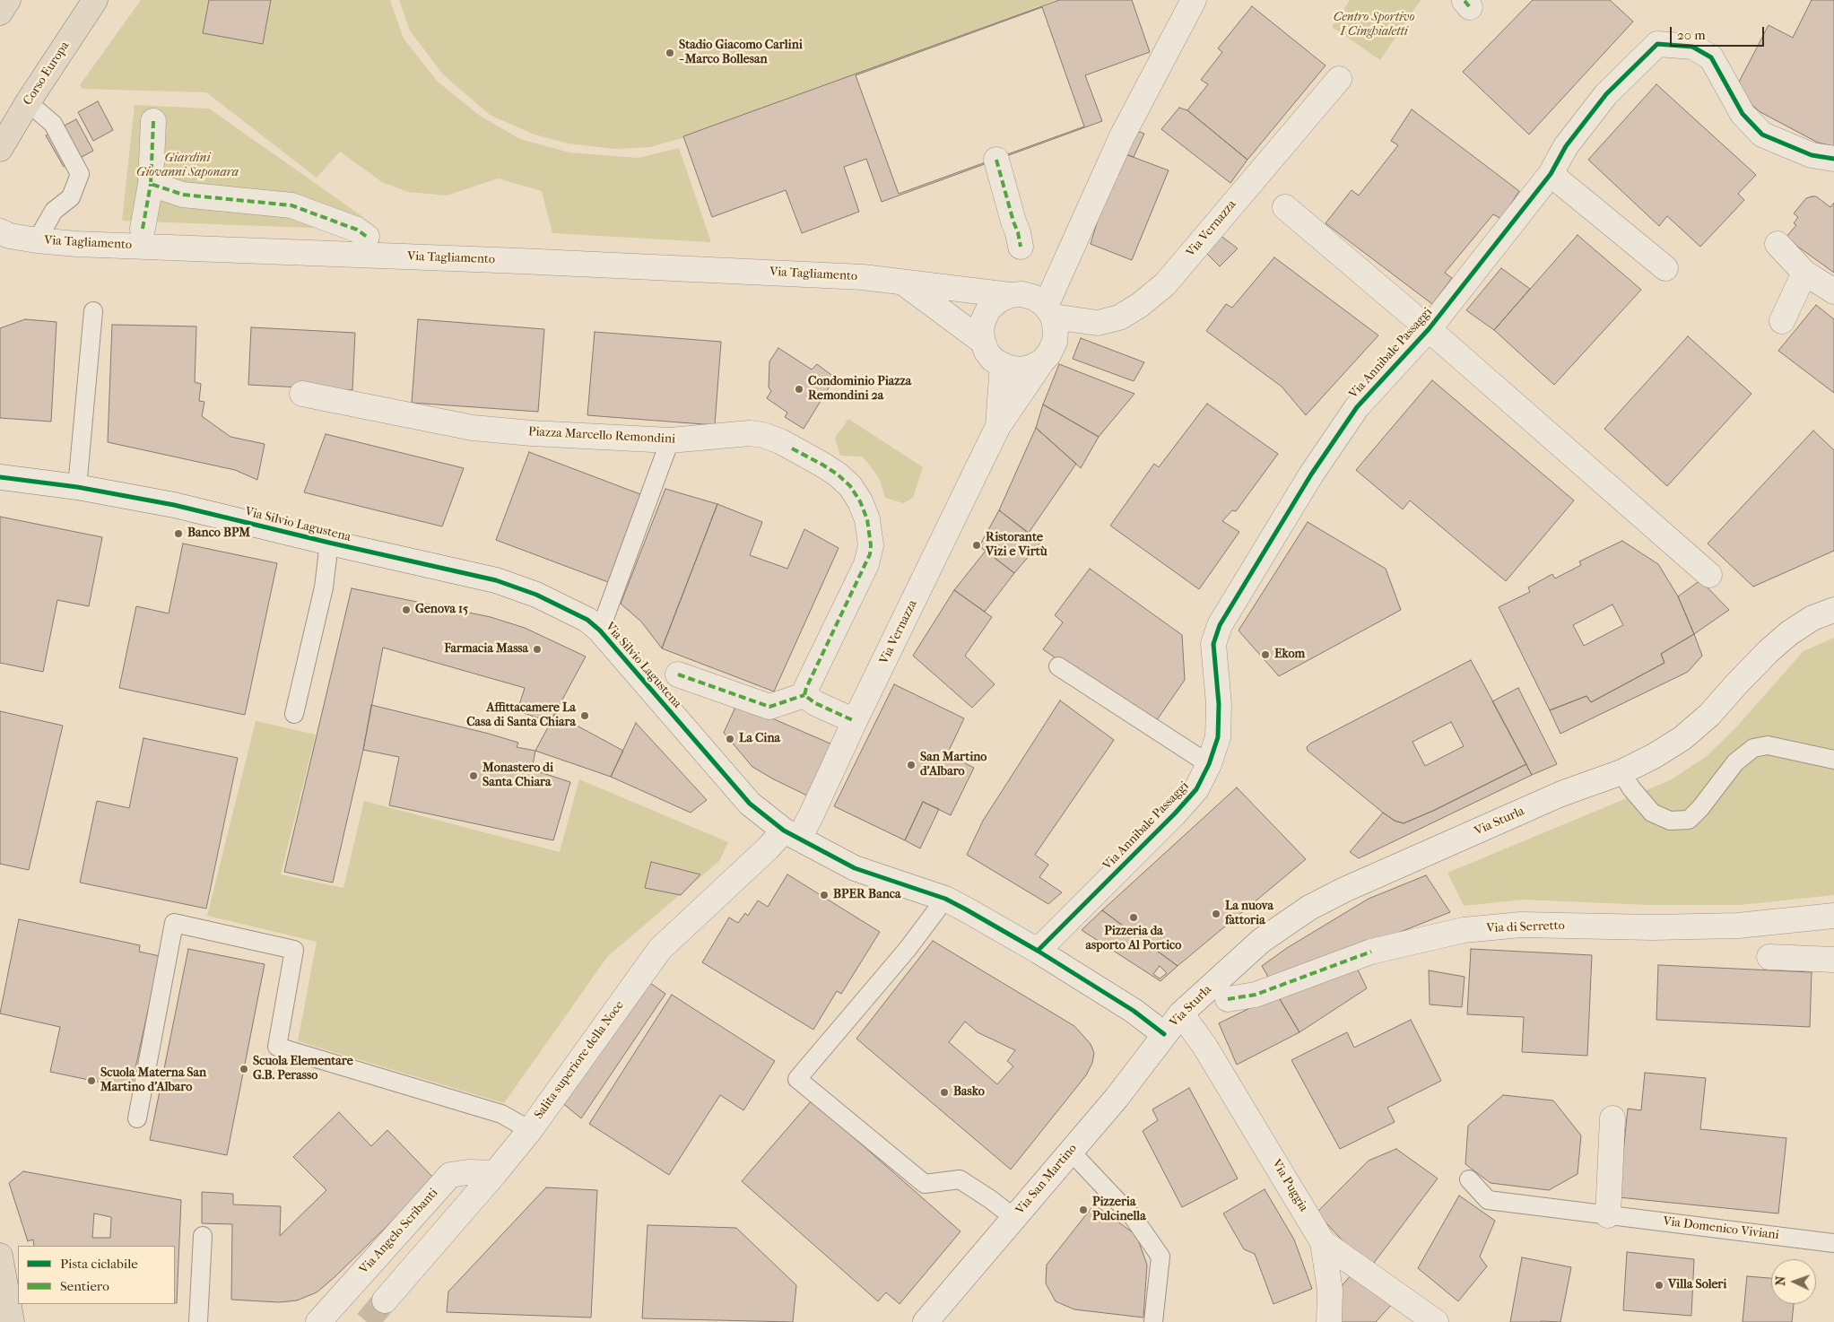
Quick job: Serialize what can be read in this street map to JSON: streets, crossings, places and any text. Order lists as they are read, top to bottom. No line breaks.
{"streets":{"main road":["Corso Europa"],"street":["Via Vernazza","Via Tagliamento","Via Annibale Passaggi","Piazza Marcello Remondini","Via Silvio Lagustena","Via Sturla","Via di Serretto","Salita superiore della Noce","Via San Martino","Via Puggia","Via Angelo Scribanti"],"lane":["Via Domenico Viviani"]},"crossings":[["Via Vernazza","Via Tagliamento"],["Via Vernazza","Via Silvio Lagustena"],["Via Vernazza","Salita superiore della Noce"],["Via Annibale Passaggi","Via Silvio Lagustena"],["Via Silvio Lagustena","Via Sturla"],["Via Silvio Lagustena","Salita superiore della Noce"],["Via Silvio Lagustena","Via San Martino"],["Via Sturla","Via San Martino"],["Via Sturla","Via Puggia"],["Salita superiore della Noce","Via Angelo Scribanti"]],"parks":["Centro Sportivo I Cinghialetti","Giardini Giovanni Saponara"],"places":["Stadio Giacomo Carlini - Marco Bollesan","Condominio Piazza Remondini 2a","Banco BPM","Ristorante Vizi e Virtù","Genova 15","Farmacia Massa","Ekom","Affittacamere La Casa di Santa Chiara","La Cina","San Martino d'Albaro","Monastero di Santa Chiara","BPER Banca","La nuova fattoria","Pizzeria da asporto Al Portico","Scuola Elementare G.B. Perasso","Scuola Materna San Martino d'Albaro","Basko","Pizzeria Pulcinella","Villa Soleri"],"legend":["Pista ciclabile","Sentiero"],"scale_bar":"20 m","north":"left"}
